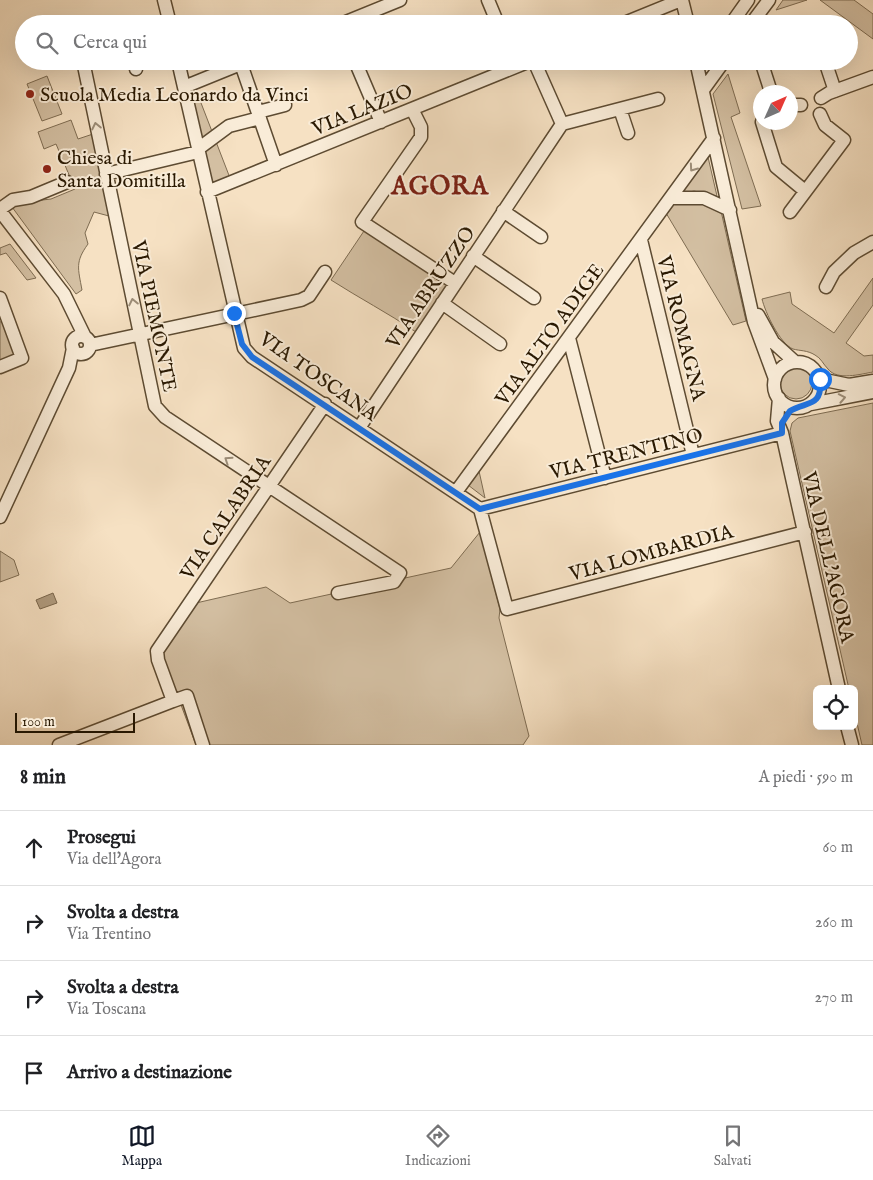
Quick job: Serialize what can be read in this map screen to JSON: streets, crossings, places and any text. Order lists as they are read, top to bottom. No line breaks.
{"streets":{"street":["VIA LAZIO","VIA ABRUZZO","VIA PIEMONTE","VIA ROMAGNA","VIA ALTO ADIGE","VIA TOSCANA","VIA TRENTINO","VIA CALABRIA","VIA LOMBARDIA","VIA DELL'AGORA"]},"crossings":[["VIA LAZIO","VIA TOSCANA"],["VIA ABRUZZO","VIA TOSCANA"],["VIA PIEMONTE","VIA CALABRIA"],["VIA ROMAGNA","VIA ALTO ADIGE"],["VIA ROMAGNA","VIA TRENTINO"],["VIA ALTO ADIGE","VIA TOSCANA"],["VIA ALTO ADIGE","VIA DELL'AGORA"],["VIA TOSCANA","VIA TRENTINO"],["VIA TOSCANA","VIA CALABRIA"],["VIA TOSCANA","VIA LOMBARDIA"],["VIA TRENTINO","VIA LOMBARDIA"],["VIA TRENTINO","VIA DELL'AGORA"],["VIA LOMBARDIA","VIA DELL'AGORA"]],"districts":["AGORA"],"places":["Scuola Media Leonardo da Vinci","Chiesa di Santa Domitilla"],"scale_bar":"100 m","north":"top right","page":{"search":"Cerca qui","scale":"100 m","heading":["8 min","A piedi · 590 m"],"list":[["Prosegui","Via dell'Agora","60 m"],["Svolta a destra","Via Trentino","260 m"],["Svolta a destra","Via Toscana","270 m"],"Arrivo a destinazione"],"nav":["Mappa","Indicazioni","Salvati"]}}
